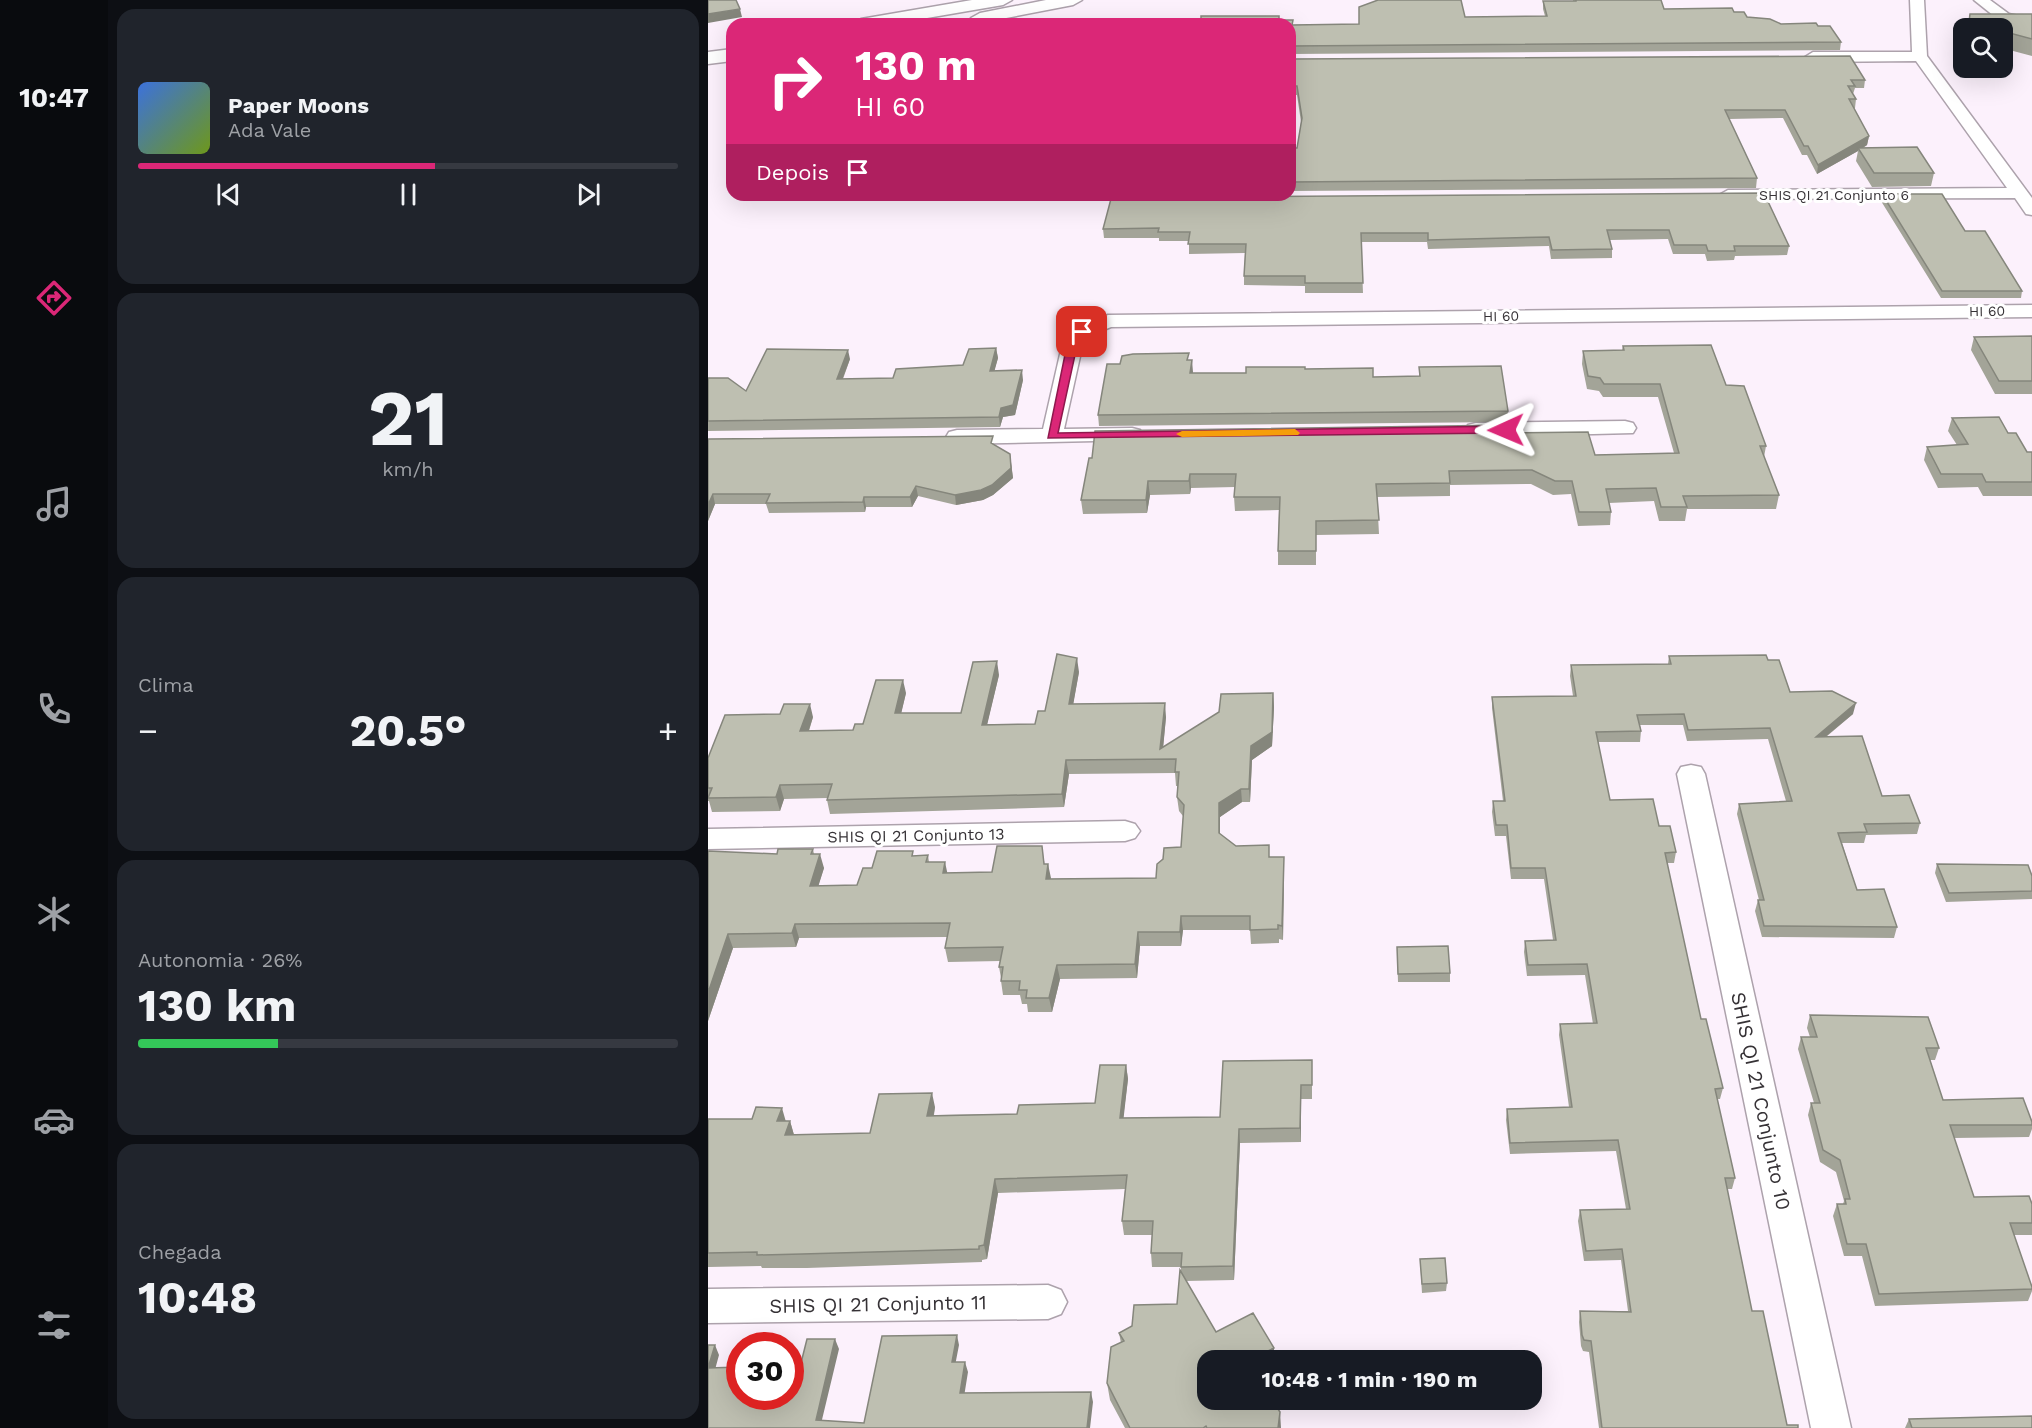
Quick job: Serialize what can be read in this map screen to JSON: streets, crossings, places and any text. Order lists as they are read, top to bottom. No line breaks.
{"streets":{"street":["SHIS QI 21 Conjunto 6","HI 60","SHIS QI 21 Conjunto 13","SHIS QI 21 Conjunto 10","SHIS QI 21 Conjunto 11"]},"page":{"tabs":"10:47","turn":["130 m","HI 60"],"song":["Paper Moons","Ada Vale"],"then":"Depois","tile":[["21","km/h"],"Clima",["Autonomia · 26%","130 km"],["Chegada","10:48"]],"heat":["−","20.5°","+"],"limit":"30","trip":"10:48 · 1 min · 190 m"}}
